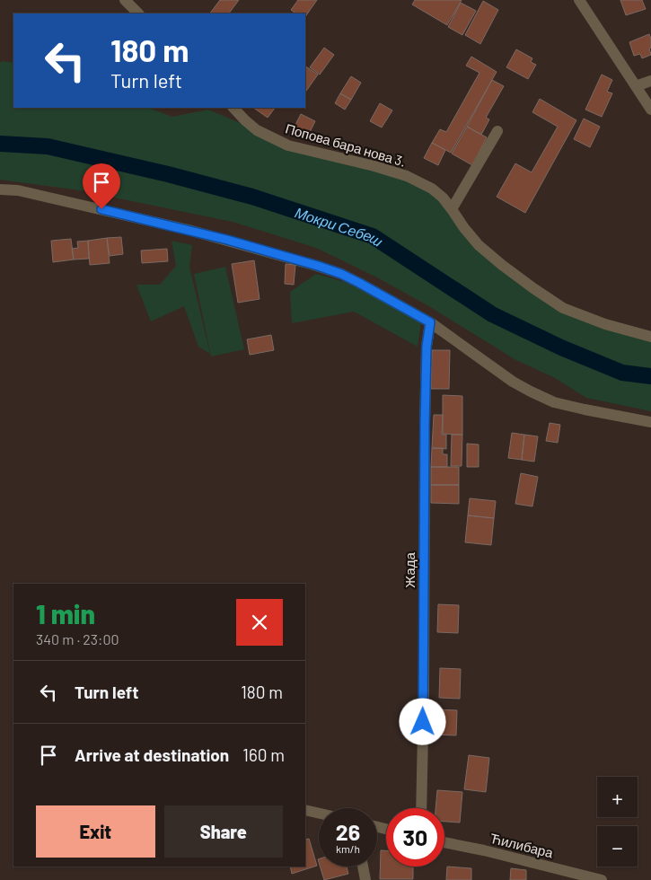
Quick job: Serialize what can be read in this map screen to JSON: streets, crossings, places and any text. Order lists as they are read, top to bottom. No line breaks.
{"streets":{"street":["Попова бара нова 3.","Жада","Ћилибара"]},"water":["Мокри Себеш"],"page":{"turn":["180 m","Turn left"],"heading":["1 min","340 m · 23:00"],"list":[{"name":"Turn left","value":"180 m"},{"name":"Arrive at destination","value":"160 m"}],"map_buttons":["+","−"],"buttons":["Exit","Share"],"speed":"26 km/h","limit":"30"}}
